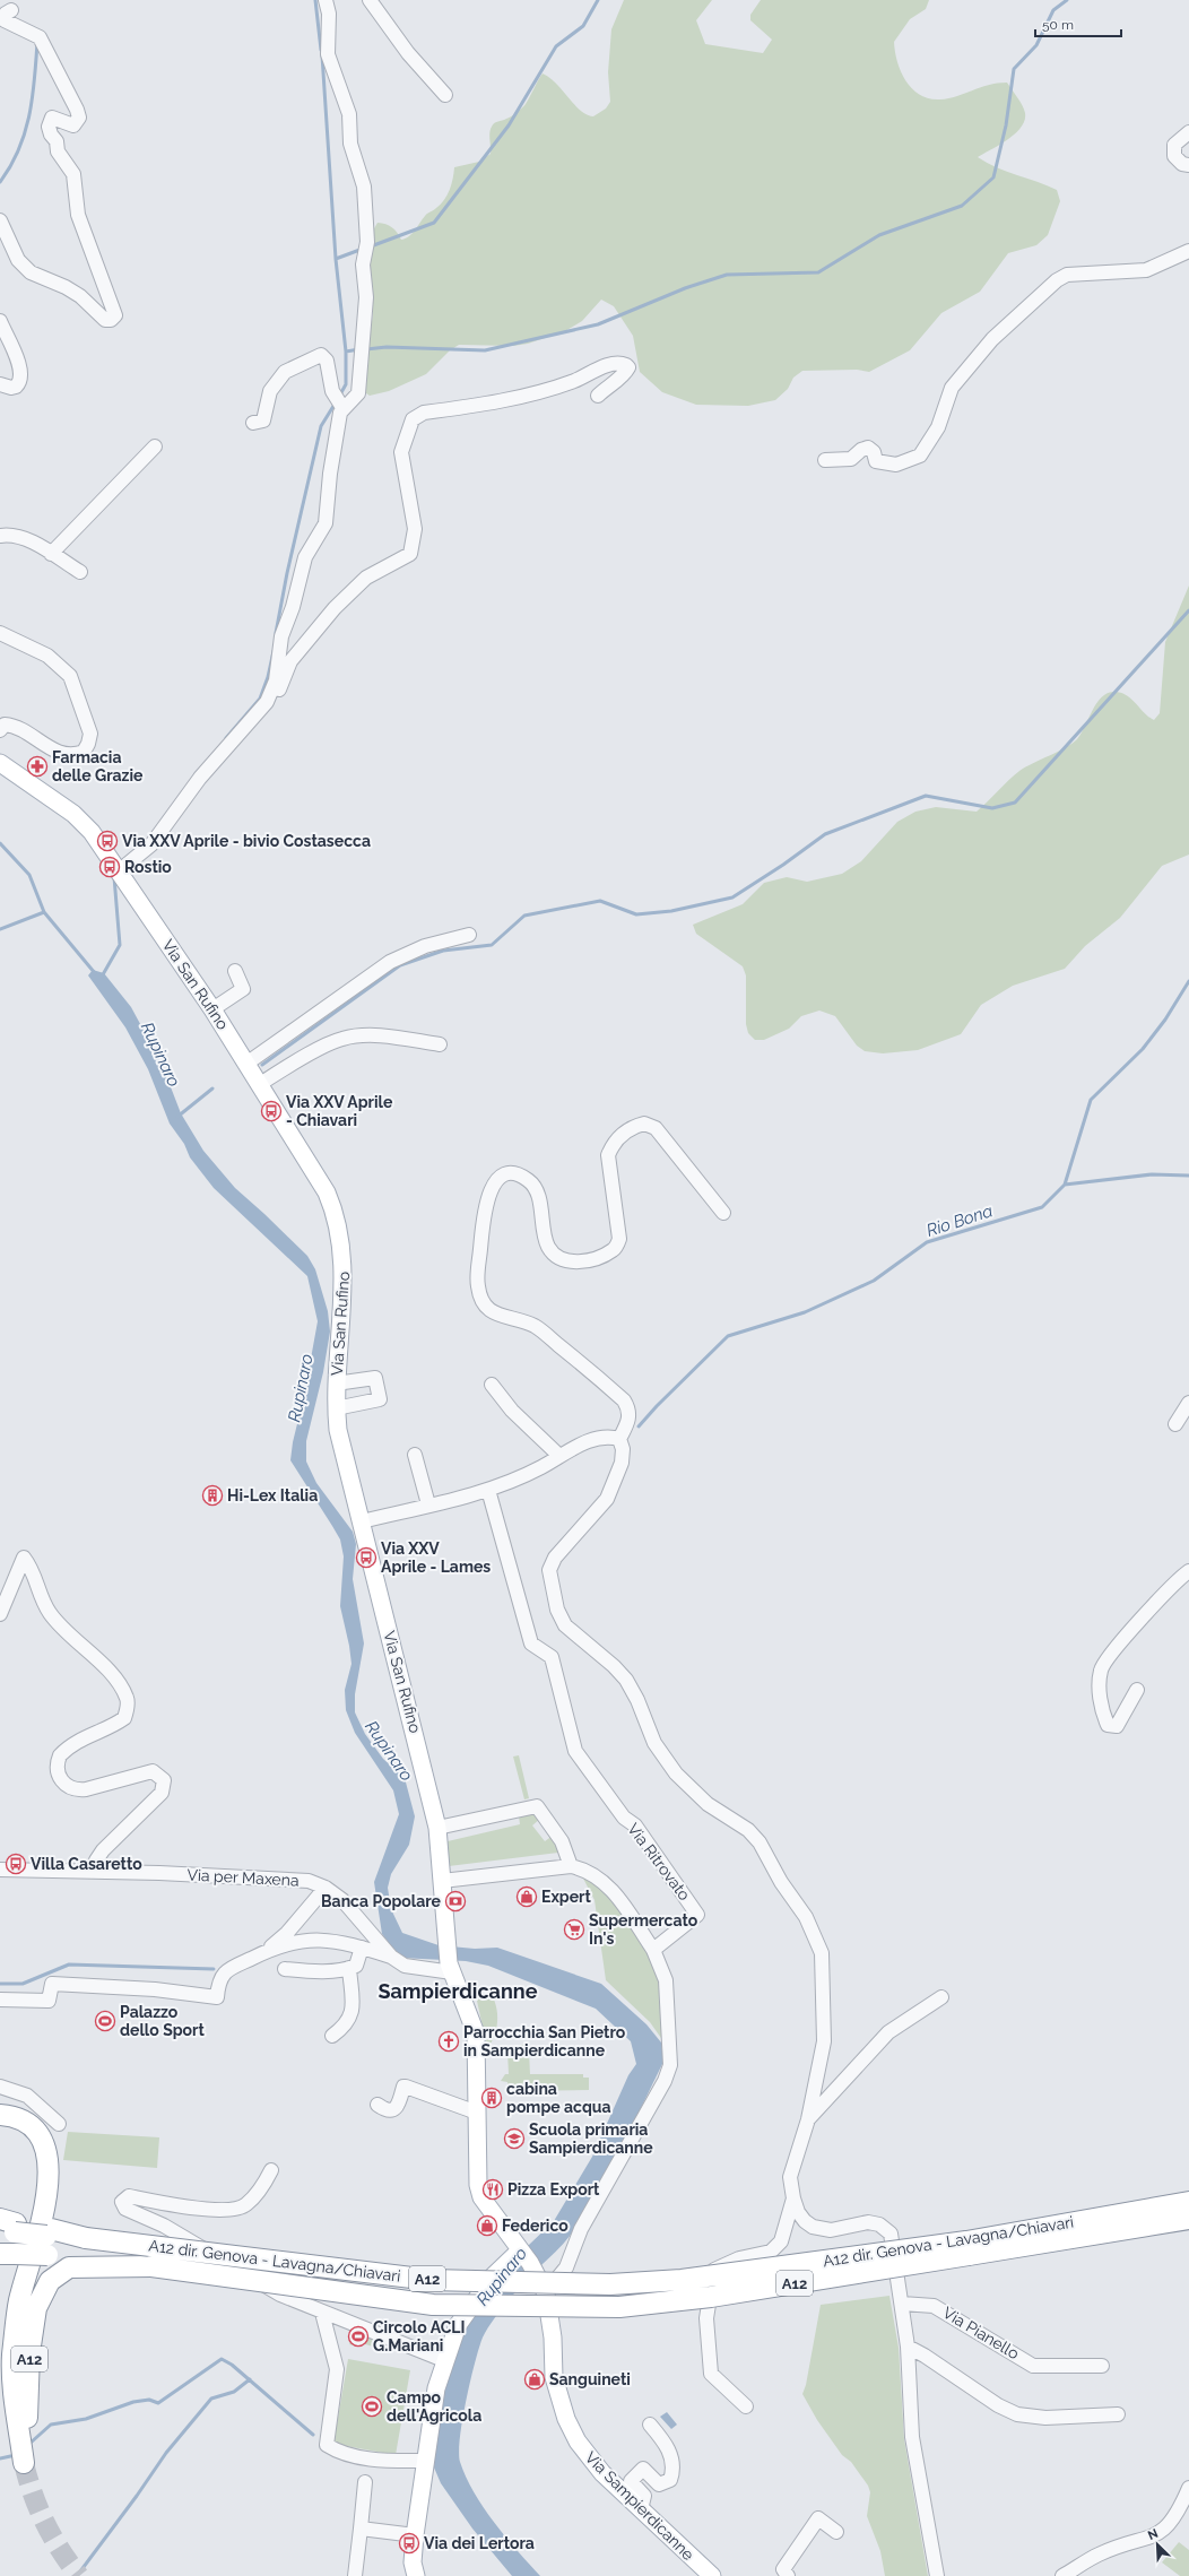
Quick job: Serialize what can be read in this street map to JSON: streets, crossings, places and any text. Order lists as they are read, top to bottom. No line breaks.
{"streets":{"highway":["A12 dir. Genova - Lavagna/Chiavari","A12"],"main road":["Via San Rufino","Via Sampierdicanne"],"street":["Via Ritrovato","Via per Maxena","Via Pianello"]},"crossings":[["Via San Rufino","Via per Maxena"],["Via San Rufino","Via Sampierdicanne"],["Via per Maxena","Via Sampierdicanne"],["A12 dir. Genova - Lavagna/Chiavari","A12"]],"districts":["Sampierdicanne"],"water":["Rupinaro","Rio Bona"],"places":{"pharmacy":["Farmacia delle Grazie"],"bus stop":["Via XXV Aprile - bivio Costasecca","Rostio","Via XXV Aprile - Chiavari","Via XXV Aprile - Lames","Villa Casaretto","Via dei Lertora"],"building":["Hi-Lex Italia","cabina pompe acqua"],"shop":["Expert","Federico","Sanguineti"],"bank":["Banca Popolare"],"supermarket":["Supermercato In's"],"sports":["Palazzo dello Sport","Circolo ACLI G.Mariani","Campo dell'Agricola"],"church":["Parrocchia San Pietro in Sampierdicanne"],"school or university":["Scuola primaria Sampierdicanne"],"restaurant":["Pizza Export"]},"scale_bar":"50 m","north":"top left"}
